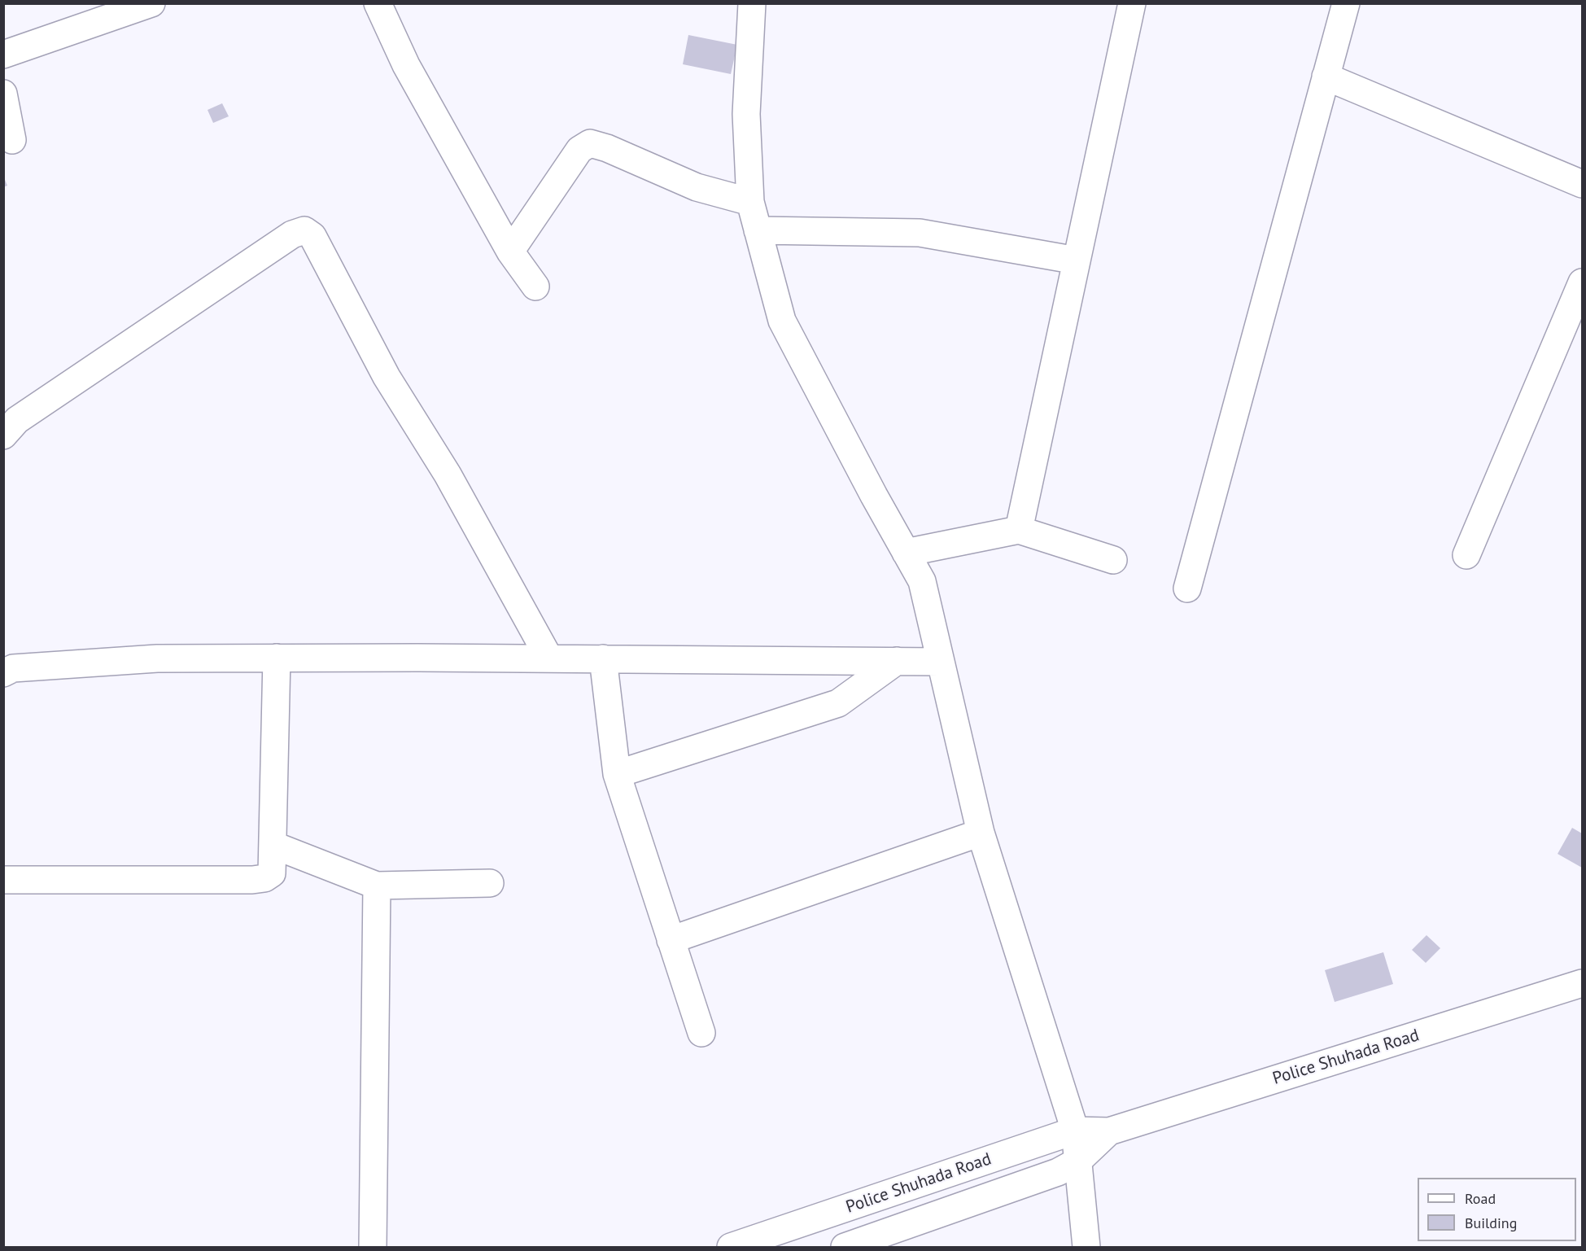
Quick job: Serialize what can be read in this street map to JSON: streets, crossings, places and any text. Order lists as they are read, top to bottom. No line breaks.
{"streets":{"street":["Police Shuhada Road"]},"legend":["Road","Building"]}
